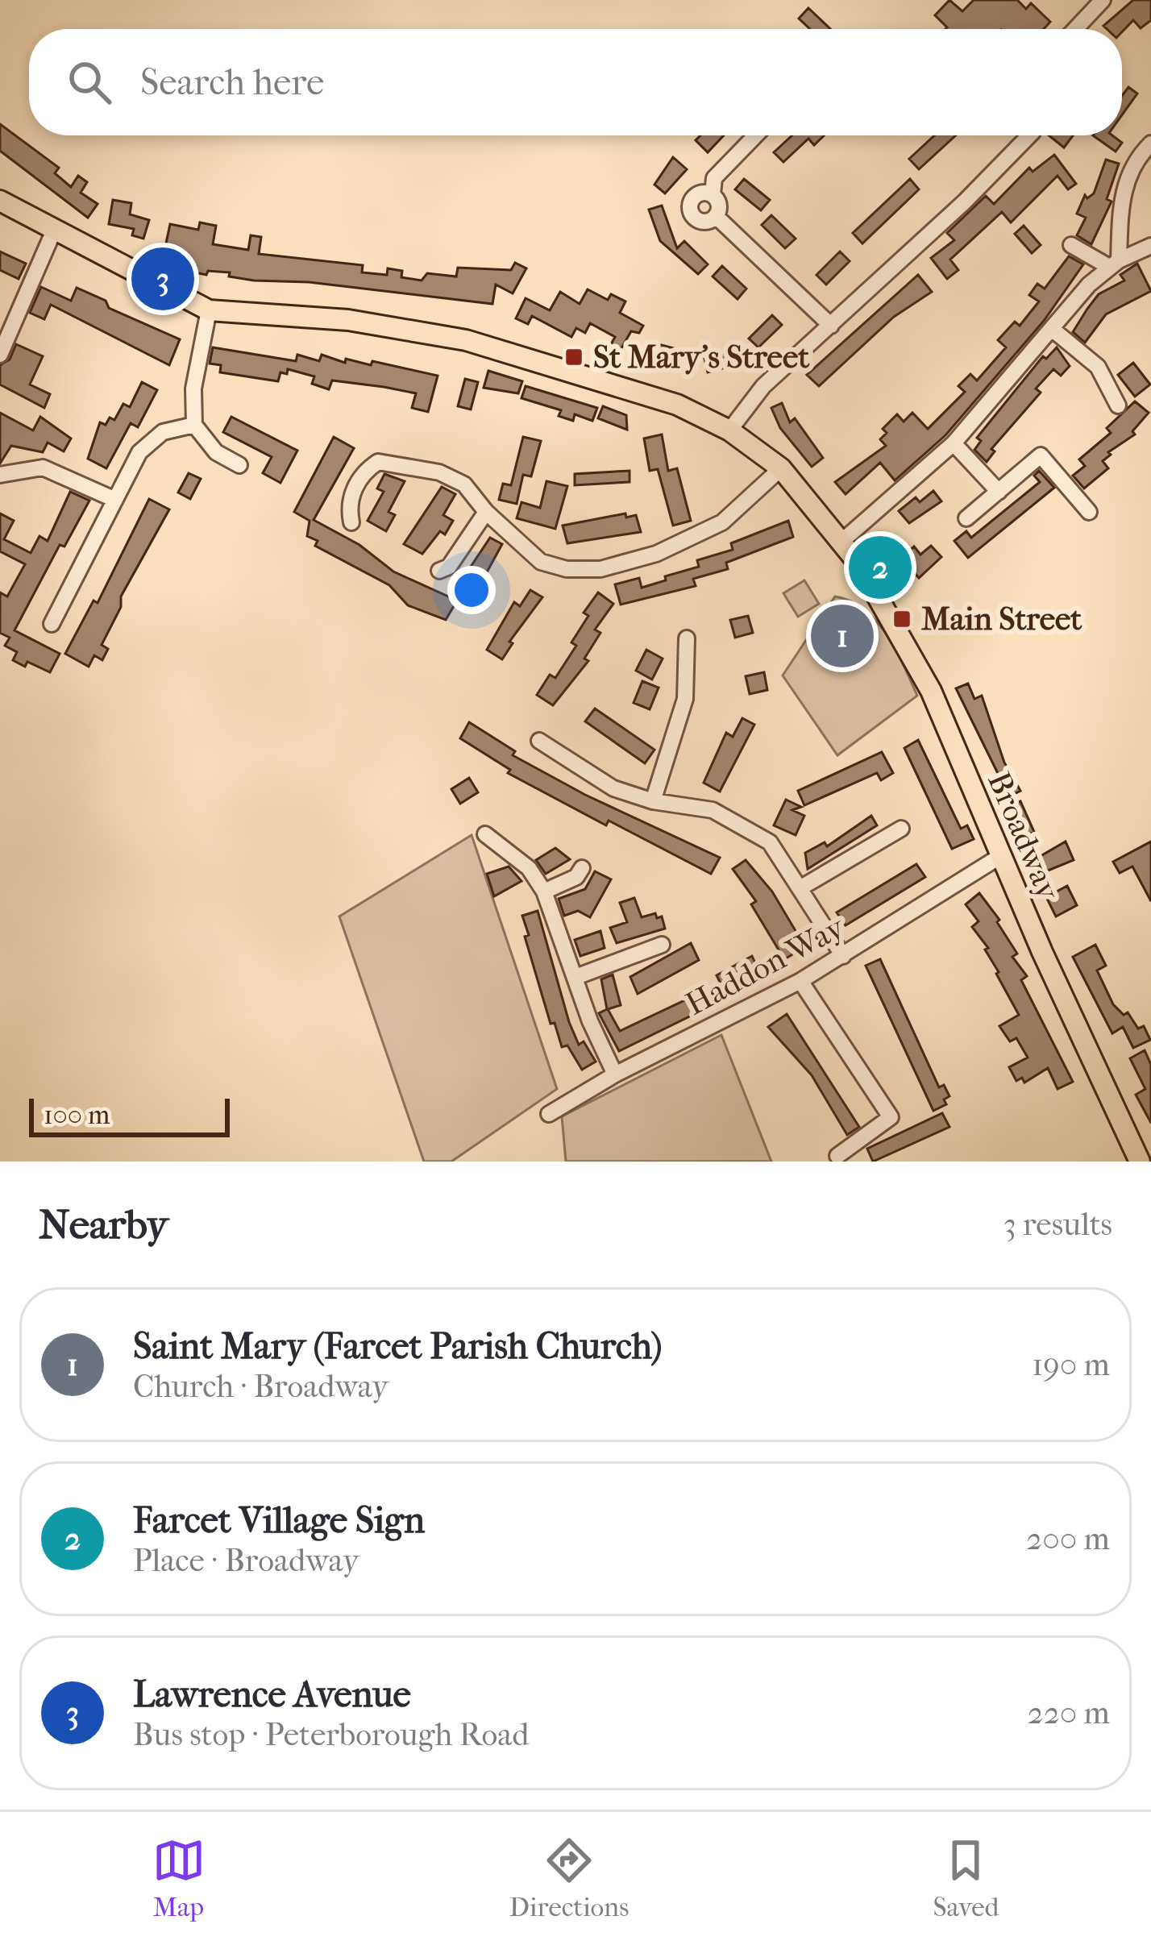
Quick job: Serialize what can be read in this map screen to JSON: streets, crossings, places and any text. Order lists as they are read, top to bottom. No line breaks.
{"streets":{"main road":["Broadway"],"street":["Haddon Way"]},"crossings":[["Broadway","Haddon Way"]],"places":{"transit":["St Mary's Street","Main Street"]},"scale_bar":"100 m","page":{"search":"Search here","pins":["3","2","1"],"scale":"100 m","heading":["Nearby","3 results"],"list":[{"mark":"1","name":"Saint Mary (Farcet Parish Church)","note":"Church · Broadway","value":"190 m"},{"mark":"2","name":"Farcet Village Sign","note":"Place · Broadway","value":"200 m"},{"mark":"3","name":"Lawrence Avenue","note":"Bus stop · Peterborough Road","value":"220 m"}],"nav":["Map","Directions","Saved"]}}
